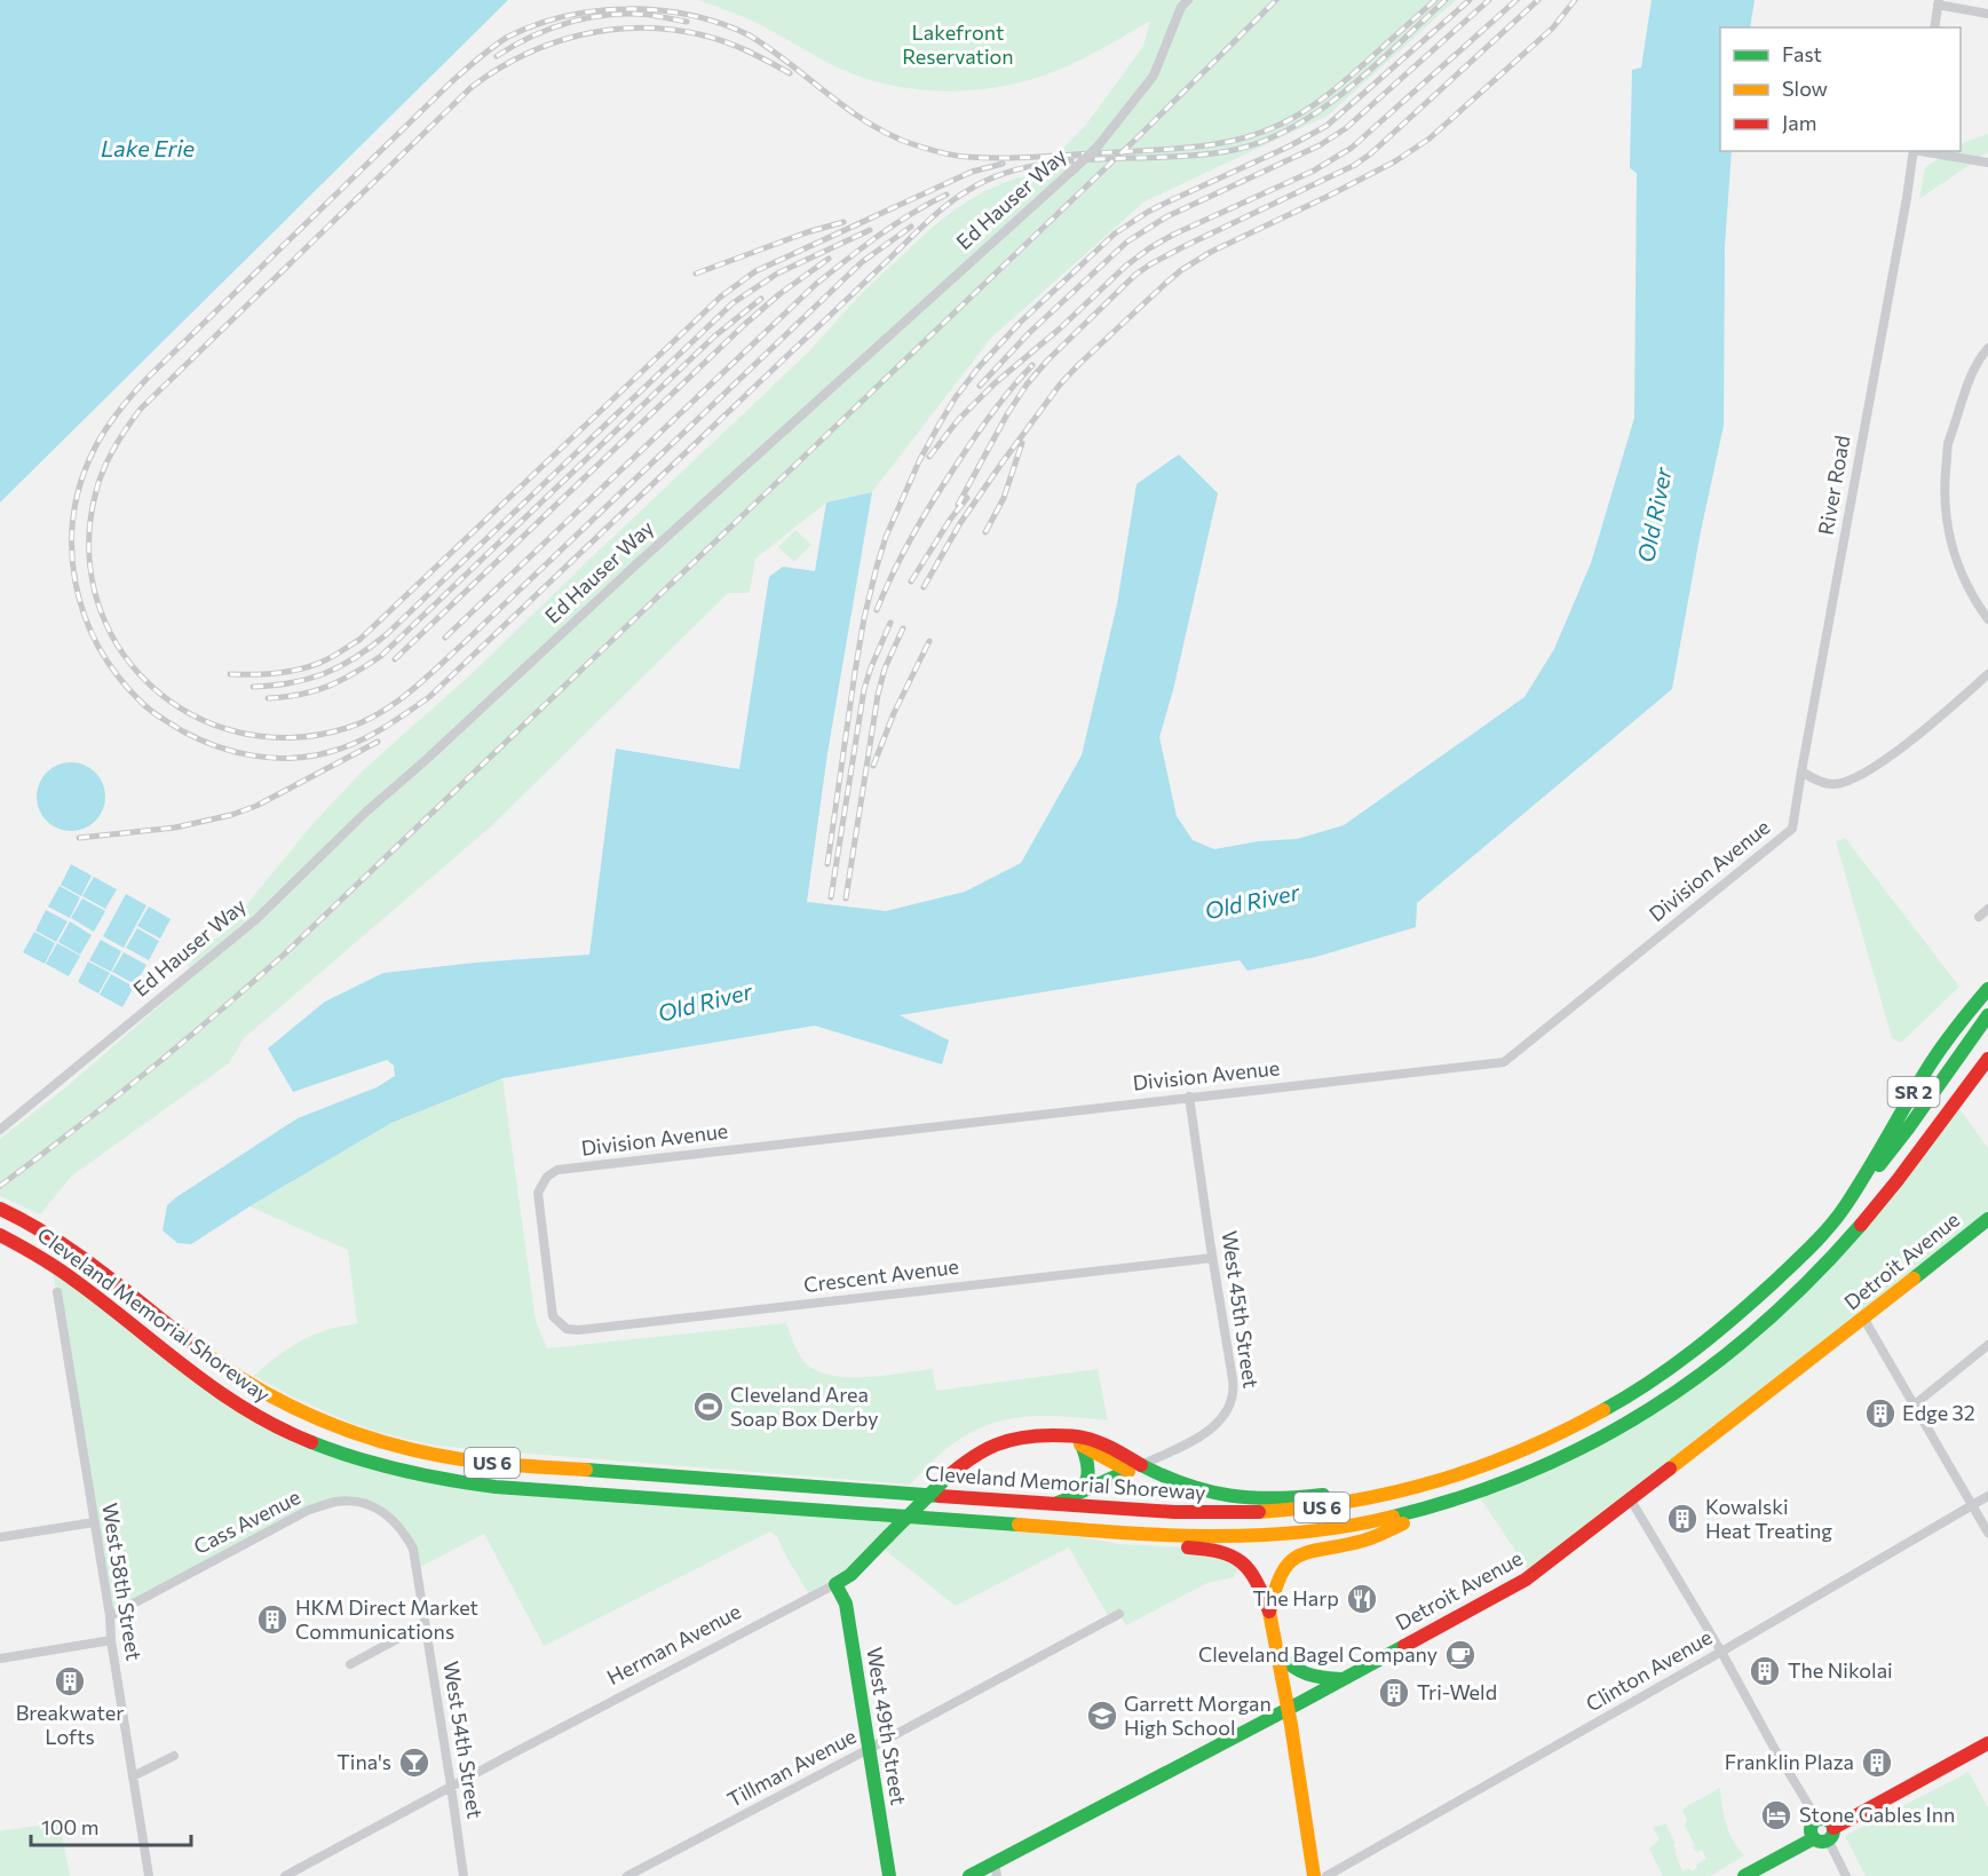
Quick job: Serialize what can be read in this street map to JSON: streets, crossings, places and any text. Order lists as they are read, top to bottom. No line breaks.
{"streets":{"main road":["SR 2","Detroit Avenue","Cleveland Memorial Shoreway","US 6","Herman Avenue","West 49th Street"],"street":["Ed Hauser Way","River Road","Division Avenue","Crescent Avenue","West 45th Street","Cass Avenue","West 58th Street","Clinton Avenue","West 54th Street","Tillman Avenue"]},"crossings":[["River Road","Division Avenue"],["Division Avenue","Crescent Avenue"],["Division Avenue","West 45th Street"],["Crescent Avenue","West 45th Street"],["West 45th Street","Herman Avenue"],["Cleveland Memorial Shoreway","US 6"],["Cass Avenue","West 58th Street"],["Cass Avenue","West 54th Street"],["Herman Avenue","West 49th Street"],["Herman Avenue","West 54th Street"],["West 49th Street","Tillman Avenue"]],"water":["Lake Erie","Old River"],"parks":["Lakefront Reservation"],"places":{"sports":["Cleveland Area Soap Box Derby"],"building":["Edge 32","Kowalski Heat Treating","HKM Direct Market Communications","The Nikolai","Breakwater Lofts","Tri-Weld","Franklin Plaza"],"restaurant":["The Harp"],"cafe":["Cleveland Bagel Company"],"school or university":["Garrett Morgan High School"],"bar":["Tina's"],"hotel":["Stone Gables Inn"]},"legend":["Fast","Slow","Jam"],"scale_bar":"100 m"}
